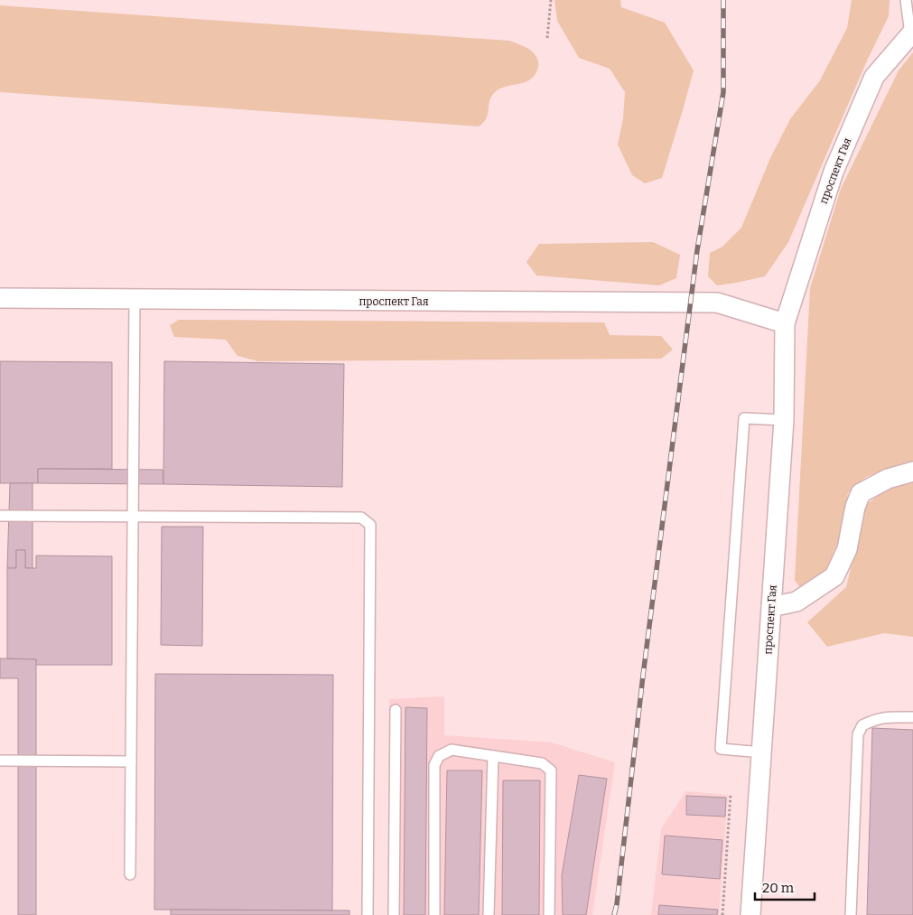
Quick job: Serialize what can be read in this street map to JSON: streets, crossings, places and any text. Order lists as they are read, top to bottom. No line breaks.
{"streets":{"street":["проспект Гая"]},"scale_bar":"20 m"}
